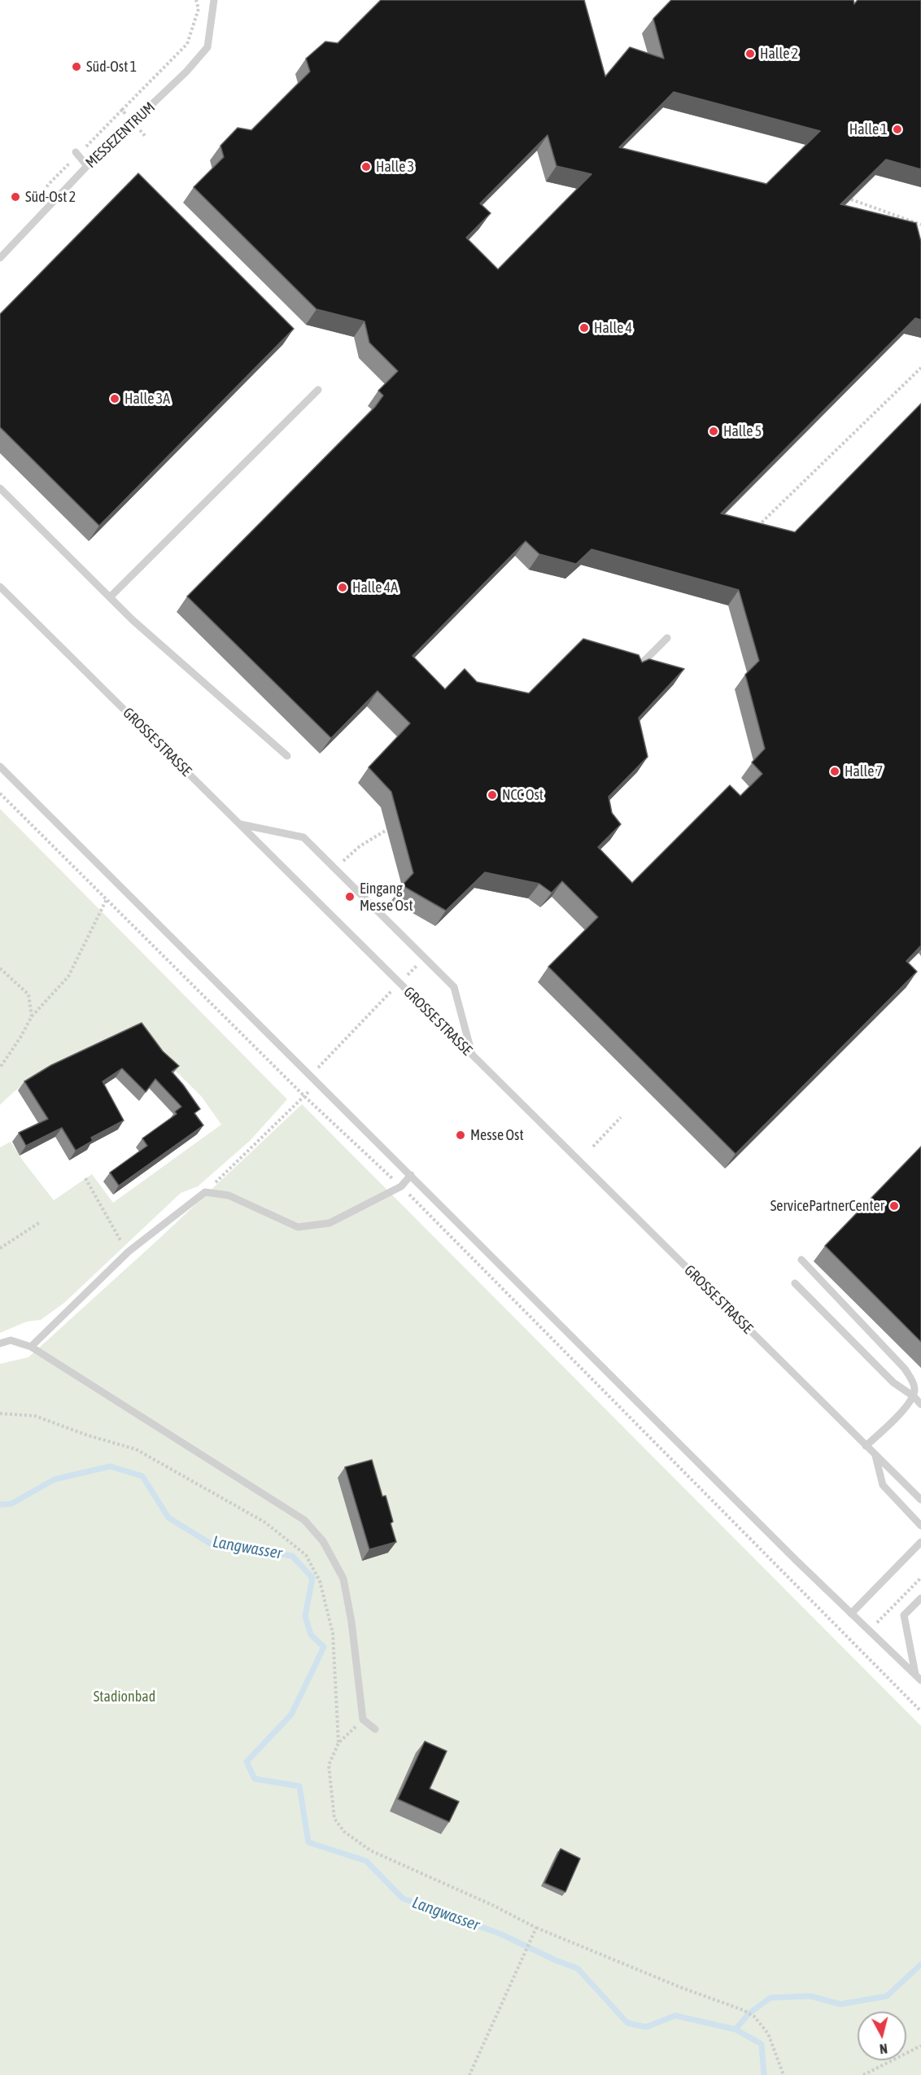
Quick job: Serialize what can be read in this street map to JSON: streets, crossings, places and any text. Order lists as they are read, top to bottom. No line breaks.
{"streets":{"lane":["MESSEZENTRUM","GROSSE STRASSE"]},"water":["Langwasser"],"parks":["Stadionbad"],"places":["Halle 2","Süd-Ost 1","Halle 1","Halle 3","Süd-Ost 2","Halle 4","Halle 3A","Halle 5","Halle 4A","Halle 7","NCC Ost","Eingang Messe Ost","Messe Ost","ServicePartnerCenter"],"north":"bottom"}
